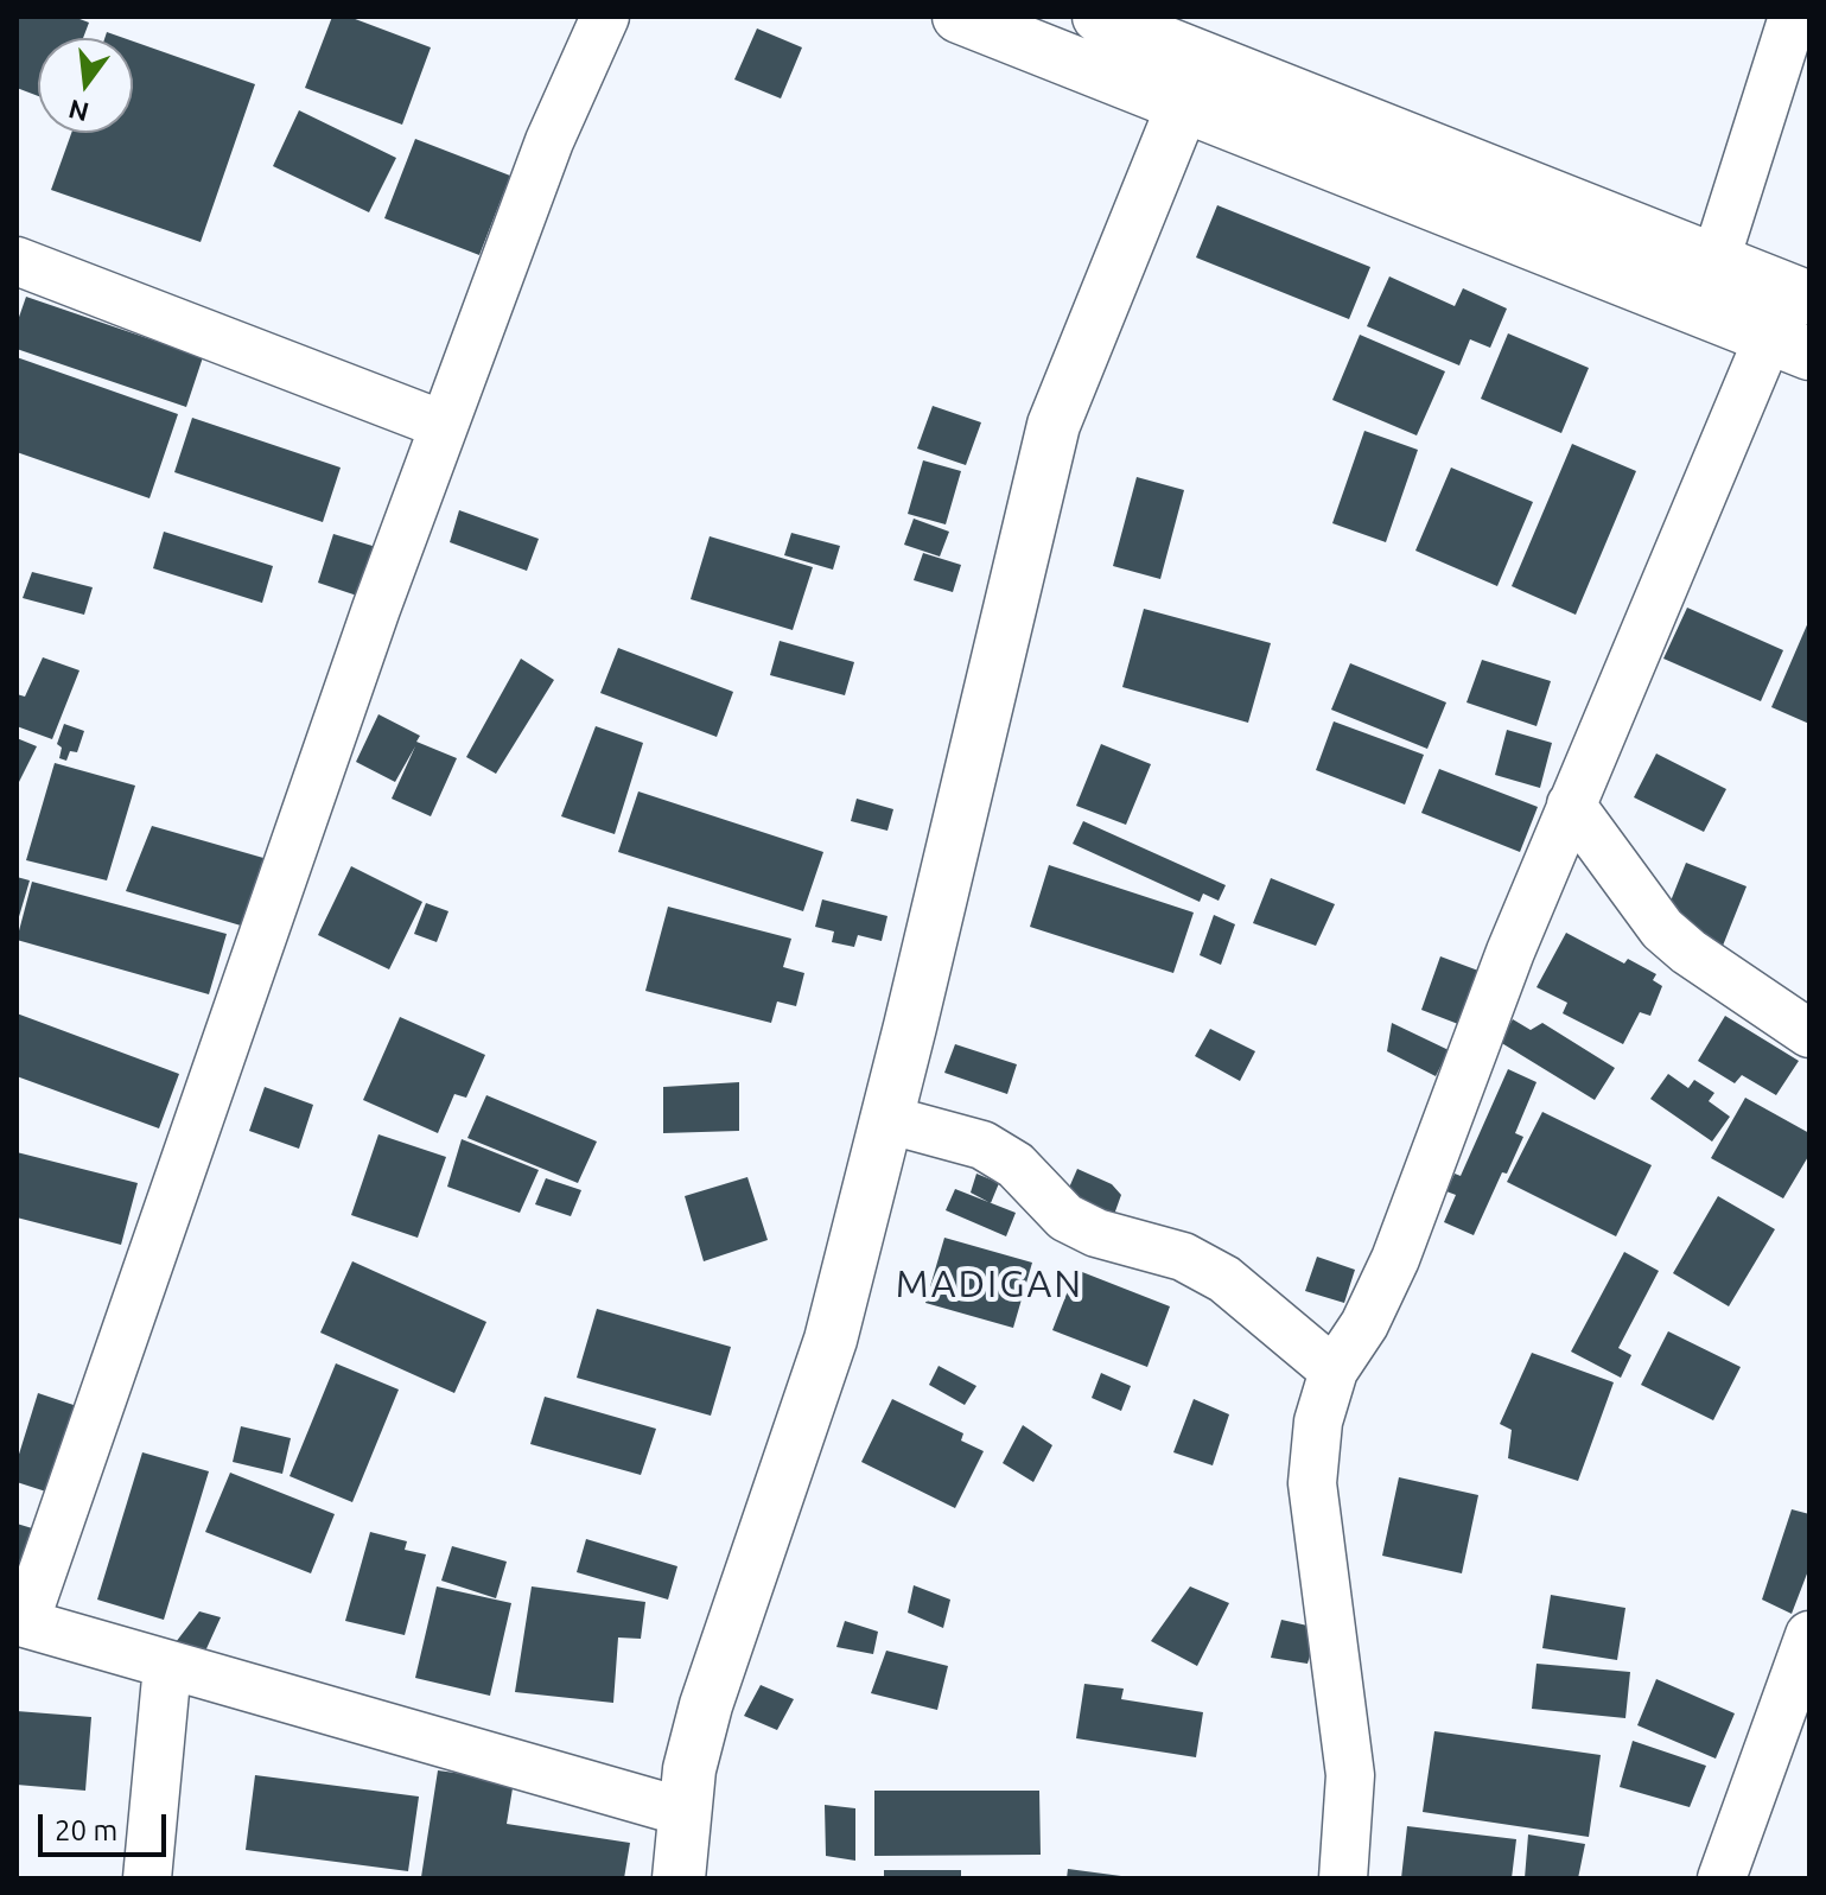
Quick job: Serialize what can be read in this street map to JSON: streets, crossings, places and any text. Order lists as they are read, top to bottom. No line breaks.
{"districts":["MADIGAN"],"scale_bar":"20 m","north":"bottom"}
